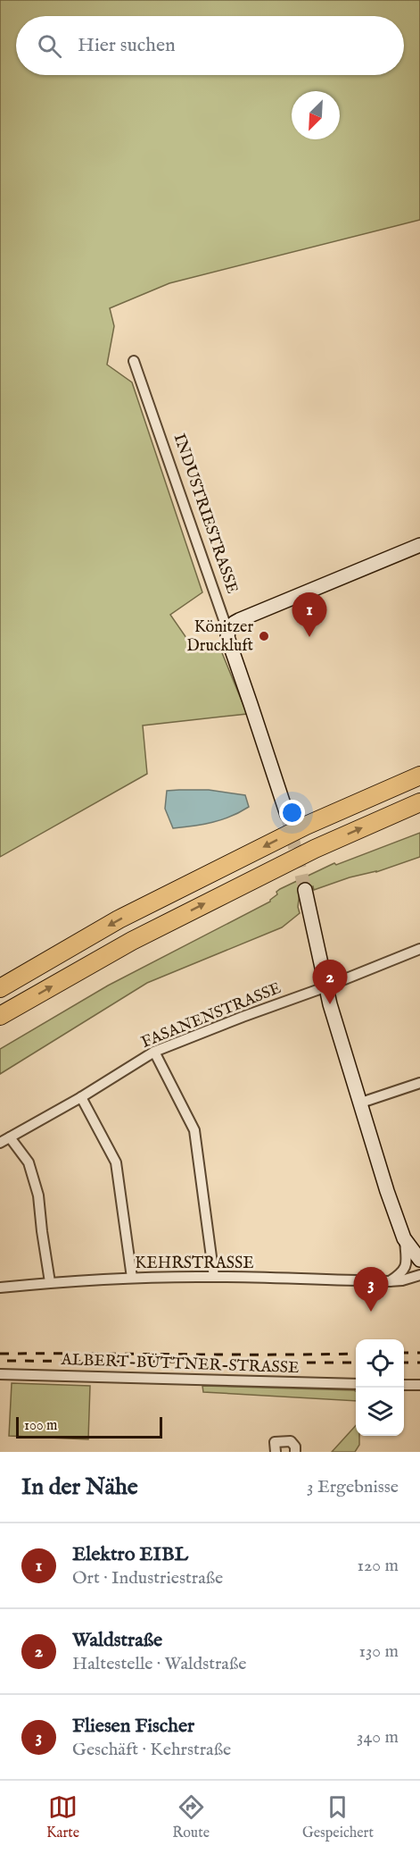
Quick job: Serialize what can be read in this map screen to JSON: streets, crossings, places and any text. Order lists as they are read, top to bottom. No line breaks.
{"streets":{"street":["INDUSTRIESTRASSE","FASANENSTRASSE","KEHRSTRASSE","ALBERT-BÜTTNER-STRASSE"]},"places":["Könitzer Druckluft"],"scale_bar":"100 m","north":"bottom left","page":{"search":"Hier suchen","pins":["1","2","3"],"scale":"100 m","heading":["In der Nähe","3 Ergebnisse"],"list":[{"mark":"1","name":"Elektro EIBL","note":"Ort · Industriestraße","value":"120 m"},{"mark":"2","name":"Waldstraße","note":"Haltestelle · Waldstraße","value":"130 m"},{"mark":"3","name":"Fliesen Fischer","note":"Geschäft · Kehrstraße","value":"340 m"}],"nav":["Karte","Route","Gespeichert"]}}
